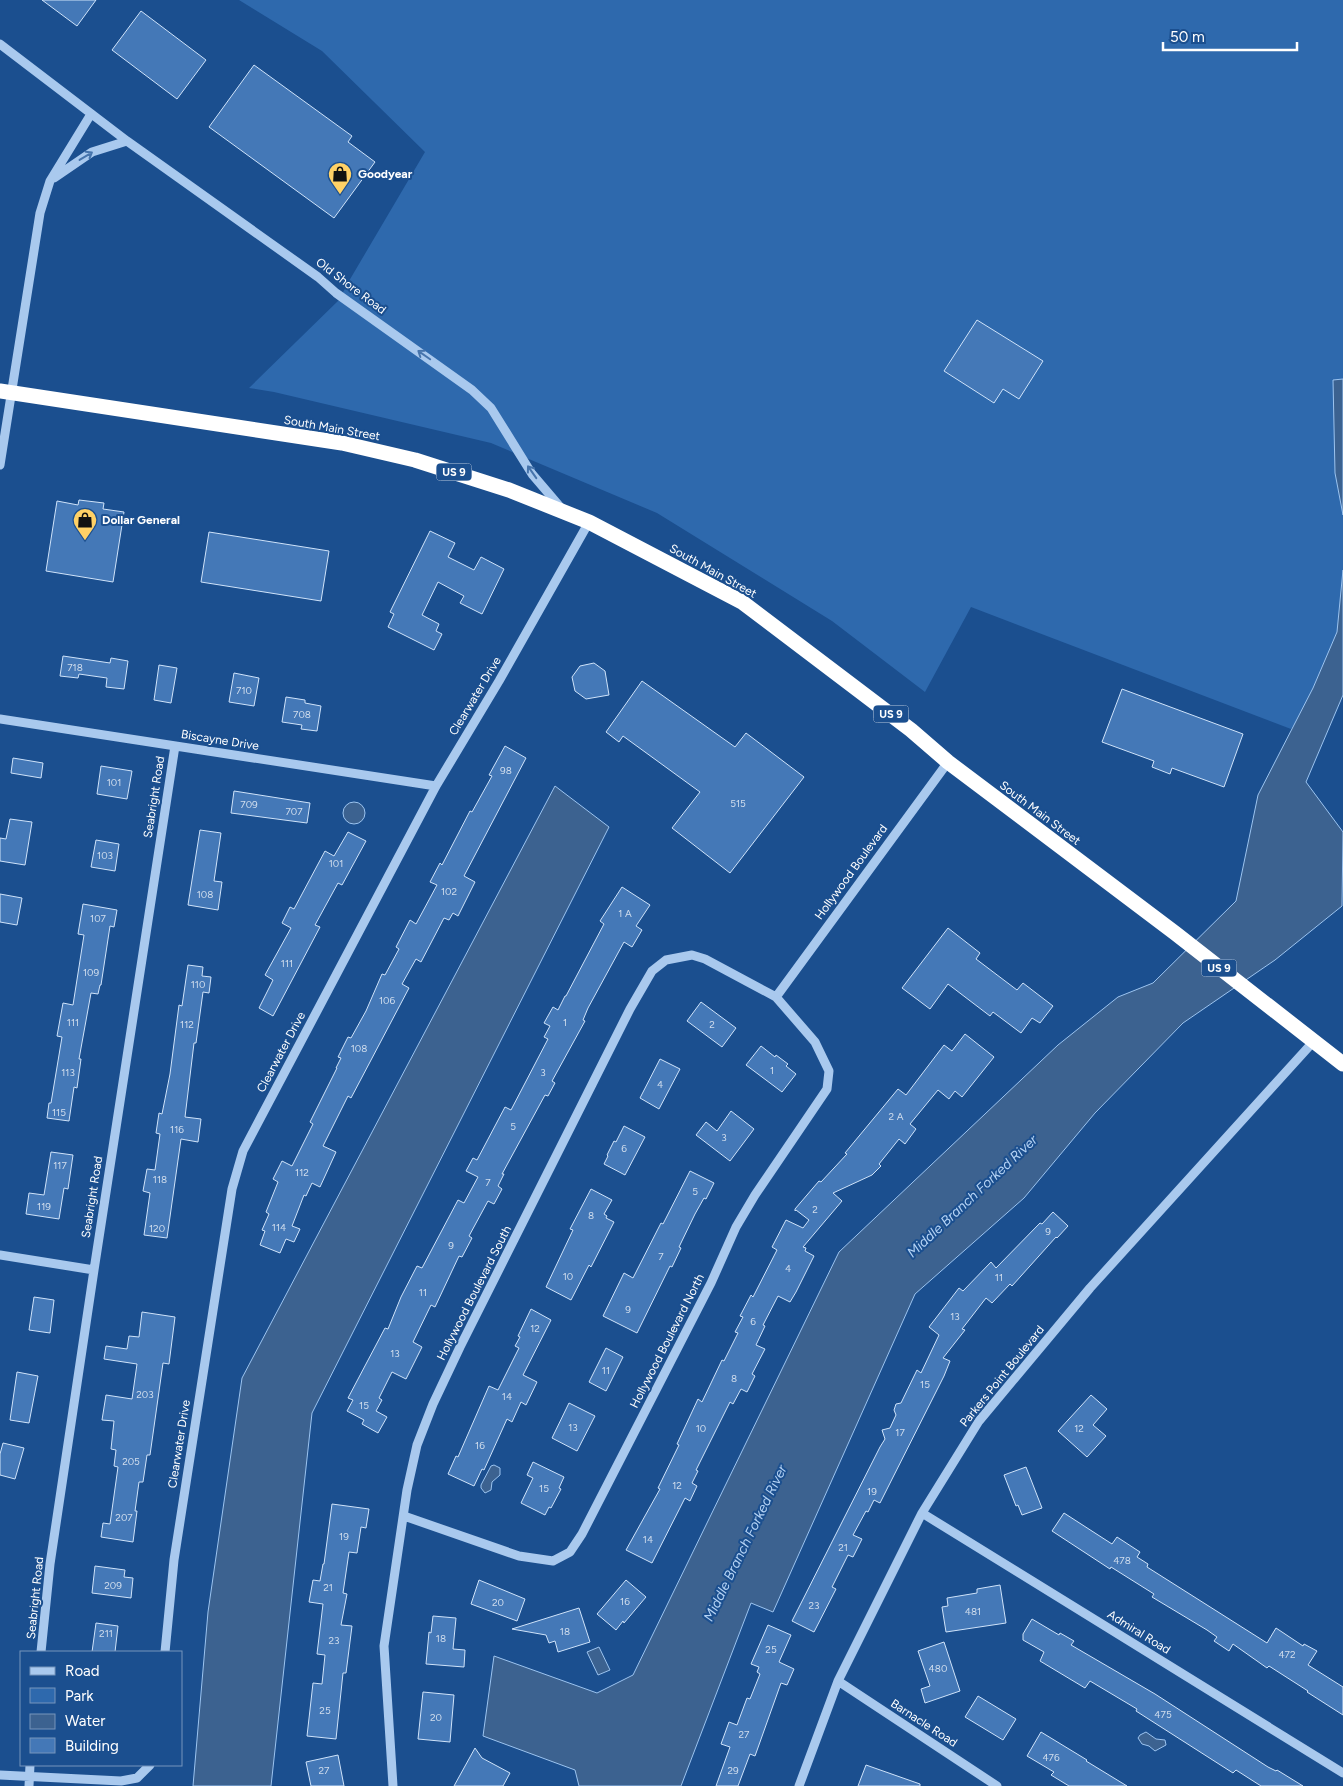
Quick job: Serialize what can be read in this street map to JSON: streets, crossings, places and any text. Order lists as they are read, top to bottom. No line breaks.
{"streets":{"highway":["South Main Street","US 9"],"street":["Old Shore Road","Clearwater Drive","Biscayne Drive","Seabright Road","Hollywood Boulevard","Hollywood Boulevard South","Hollywood Boulevard North","Parkers Point Boulevard","Admiral Road","Barnacle Road"]},"crossings":[["Old Shore Road","South Main Street"],["South Main Street","Clearwater Drive"],["South Main Street","Hollywood Boulevard"],["South Main Street","Parkers Point Boulevard"],["Clearwater Drive","Biscayne Drive"],["Biscayne Drive","Seabright Road"],["Hollywood Boulevard","Hollywood Boulevard South"],["Hollywood Boulevard","Hollywood Boulevard North"],["Hollywood Boulevard South","Hollywood Boulevard North"],["Parkers Point Boulevard","Admiral Road"],["Parkers Point Boulevard","Barnacle Road"]],"one_way":["Old Shore Road"],"water":["Middle Branch Forked River"],"places":{"shop":["Goodyear","Dollar General"]},"house_numbers":["718","710","708","98","101","515","709","707","103","101","102","108","1 A","107","111","109","110","106","111","1","112","2","108","1","113","3","4","115","2 A","5","116","3","6","117","112","118","7","5","119","2","8","114","120","9","9","7","4","10","11","11","9","13","6","12","13","11","8","15","203","14","15","13","10","12","17","16","205","12","15","19","207","19","14","21","478","209","21","16","20","23","481","18","211","18","23","25","472","480","25","475","20","27","476","27","29"],"legend":["Road","Park","Water","Building"],"scale_bar":"50 m"}
